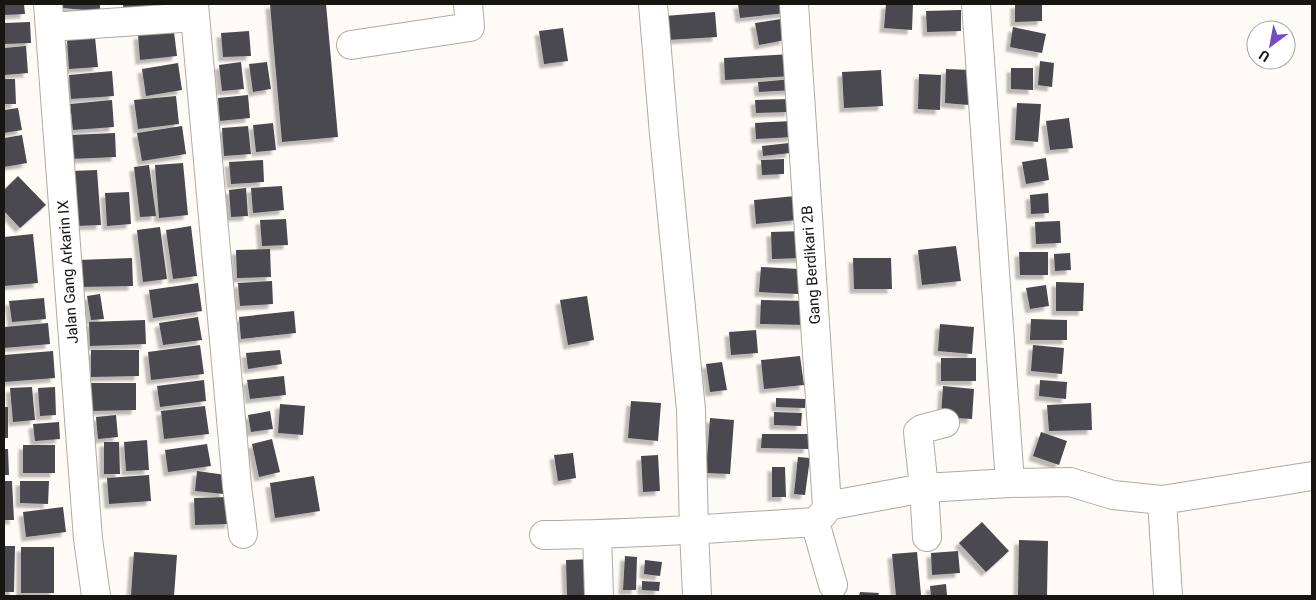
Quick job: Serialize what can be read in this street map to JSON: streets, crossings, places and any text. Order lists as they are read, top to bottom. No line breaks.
{"streets":{"street":["Gang Berdikari 2B","Jalan Gang Arkarin IX"]},"north":"bottom left"}
